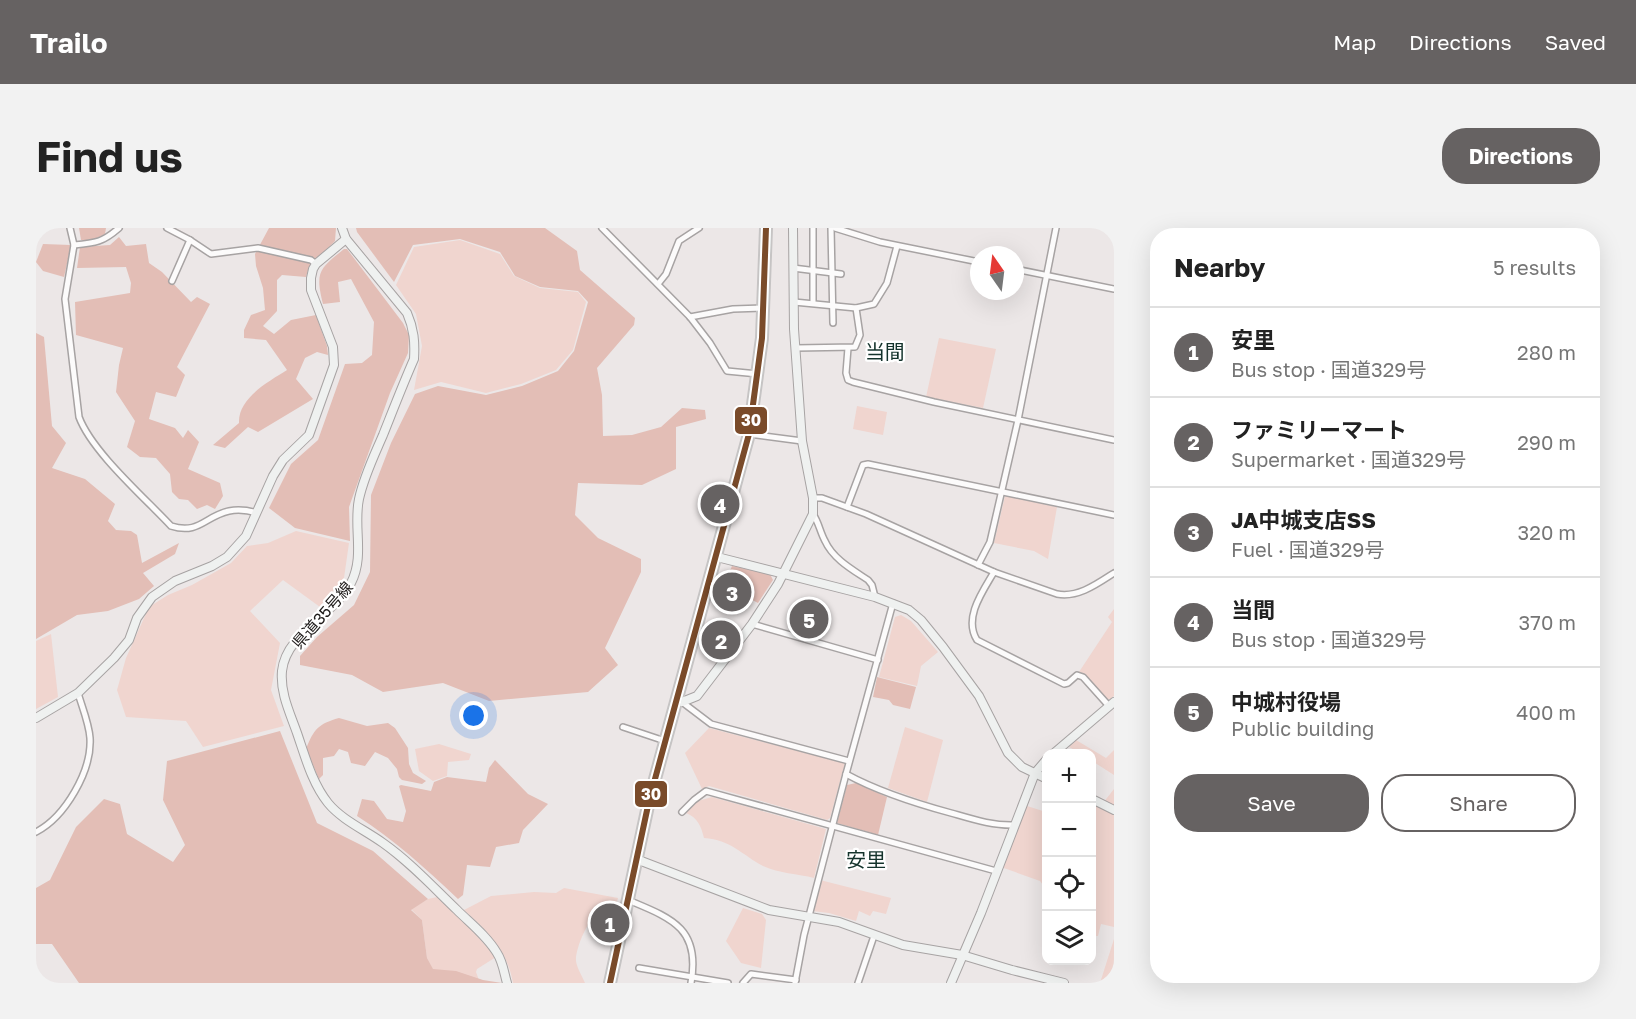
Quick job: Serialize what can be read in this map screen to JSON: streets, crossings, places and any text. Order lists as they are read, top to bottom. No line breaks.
{"streets":{"street":["県道35号線"]},"districts":["当間","安里"],"lines":["transit line 30"],"north":"top","page":{"header":"Trailo","nav":["Map","Directions","Saved"],"buttons":["Directions",["Save","Share"]],"title":"Find us","heading":["Nearby","5 results"],"list":[{"mark":"1","name":"安里","note":"Bus stop · 国道329号","value":"280 m"},{"mark":"2","name":"ファミリーマート","note":"Supermarket · 国道329号","value":"290 m"},{"mark":"3","name":"JA中城支店SS","note":"Fuel · 国道329号","value":"320 m"},{"mark":"4","name":"当間","note":"Bus stop · 国道329号","value":"370 m"},{"mark":"5","name":"中城村役場","note":"Public building","value":"400 m"}],"pins":["4","3","5","2","1"],"map_buttons":["+","−"]}}
